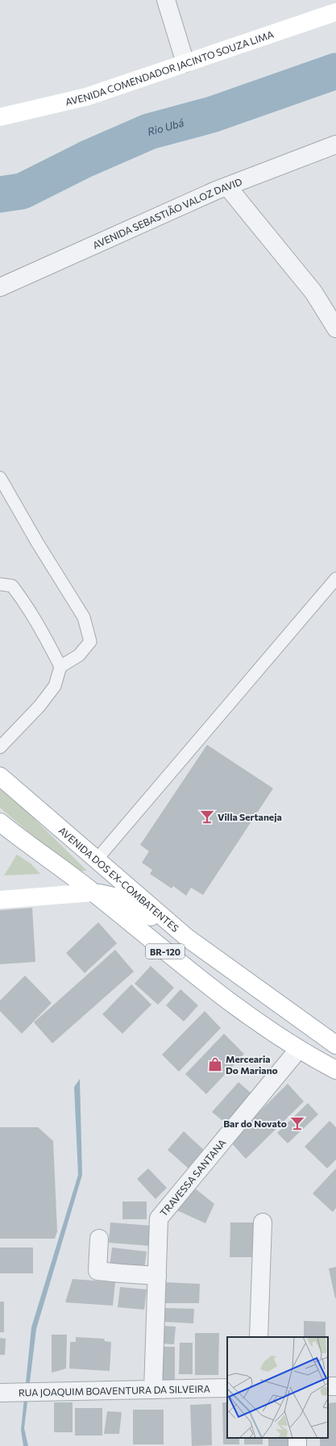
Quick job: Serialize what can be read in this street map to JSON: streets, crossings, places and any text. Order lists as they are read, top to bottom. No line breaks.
{"streets":{"main road":["AVENIDA COMENDADOR JACINTO SOUZA LIMA","AVENIDA DOS EX-COMBATENTES","BR-120"],"street":["AVENIDA SEBASTIÃO VALOZ DAVID","TRAVESSA SANTANA","RUA JOAQUIM BOAVENTURA DA SILVEIRA"]},"crossings":[["BR-120","TRAVESSA SANTANA"],["TRAVESSA SANTANA","RUA JOAQUIM BOAVENTURA DA SILVEIRA"]],"water":["Rio Ubá"],"places":{"bar":["Villa Sertaneja","Bar do Novato"],"shop":["Mercearia Do Mariano"]}}
